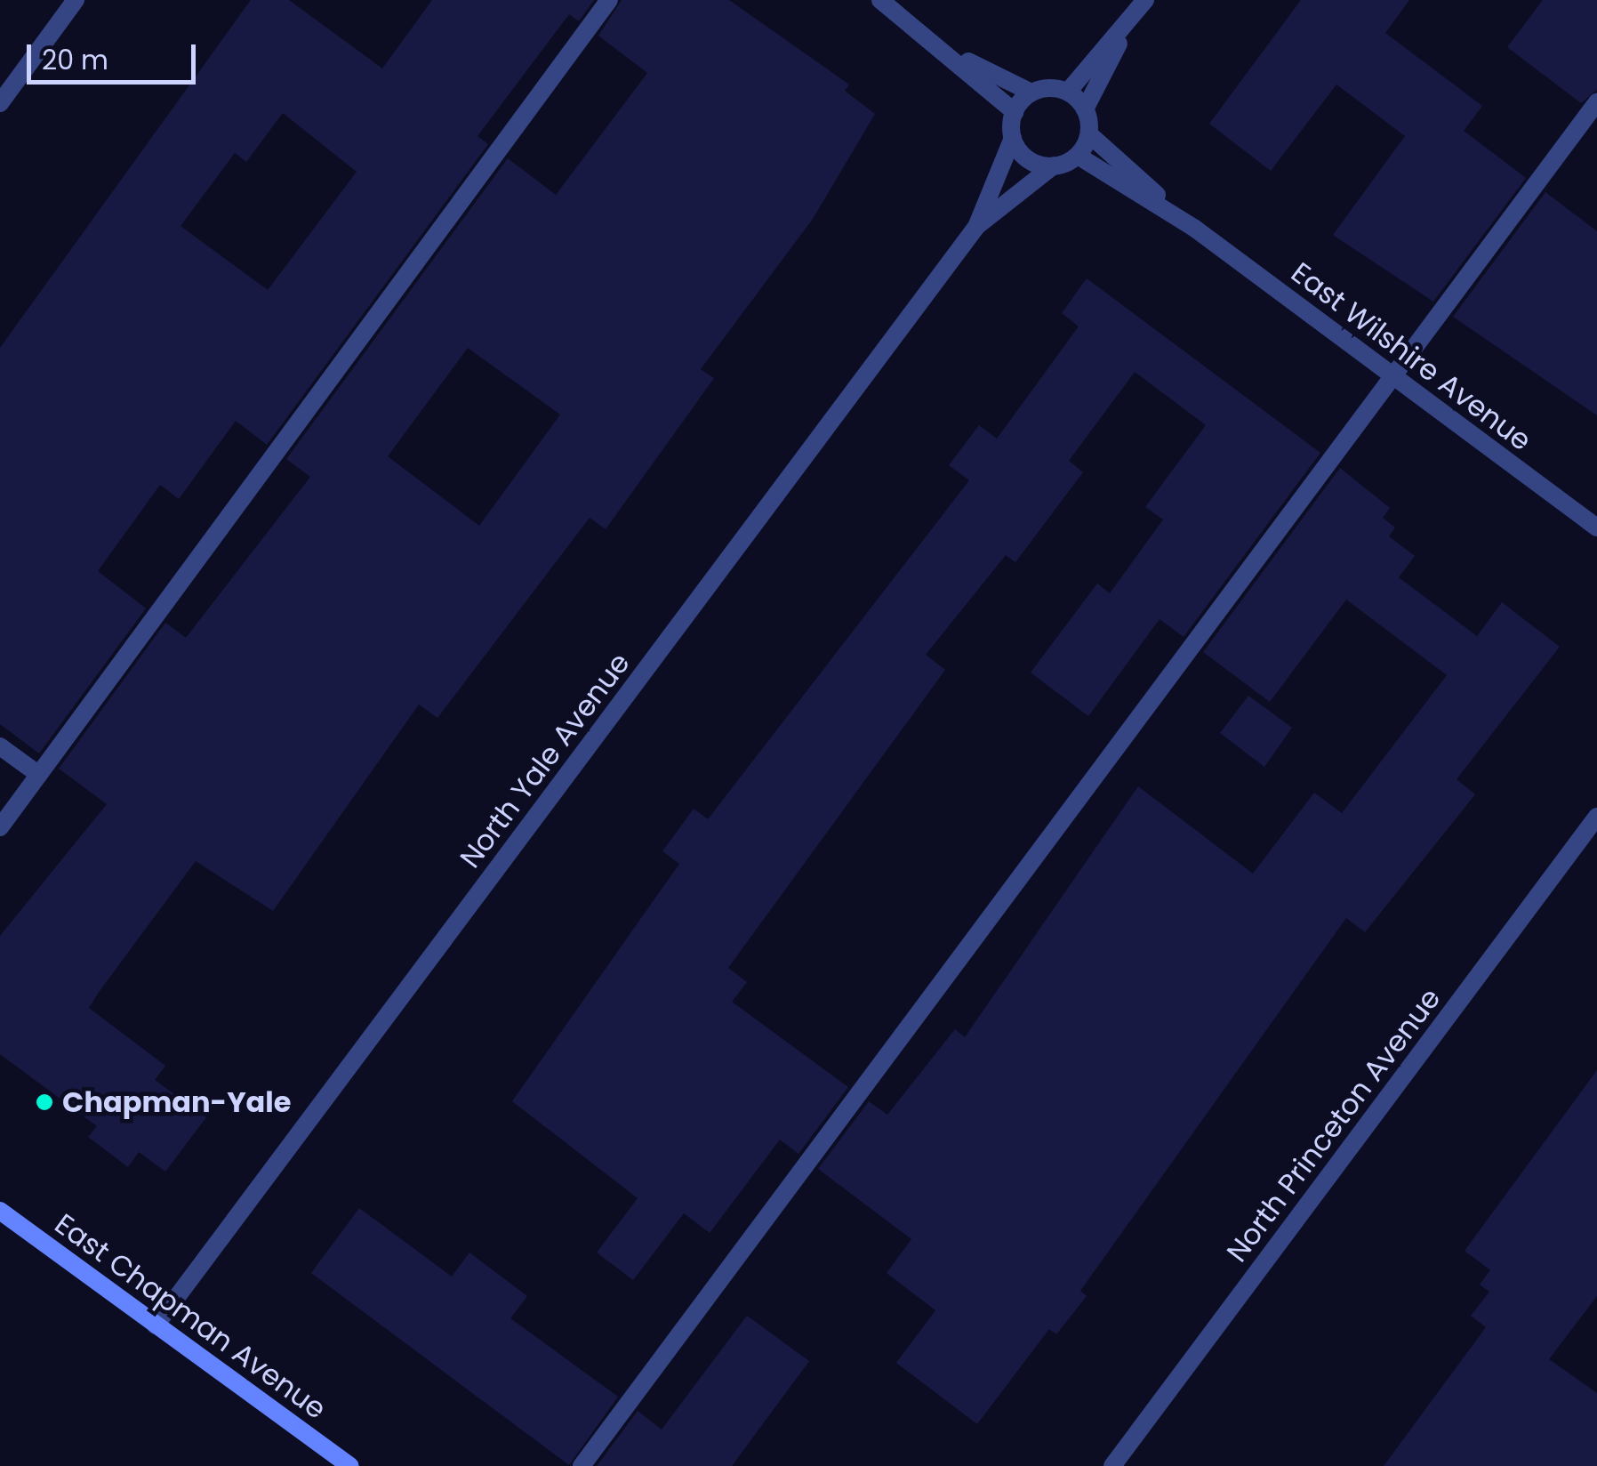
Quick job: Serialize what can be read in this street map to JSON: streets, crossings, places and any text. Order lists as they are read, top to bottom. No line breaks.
{"streets":{"main road":["East Chapman Avenue"],"street":["East Wilshire Avenue","North Yale Avenue","North Princeton Avenue"]},"crossings":[["East Wilshire Avenue","North Yale Avenue"],["North Yale Avenue","East Chapman Avenue"]],"places":["Chapman-Yale"],"scale_bar":"20 m"}
